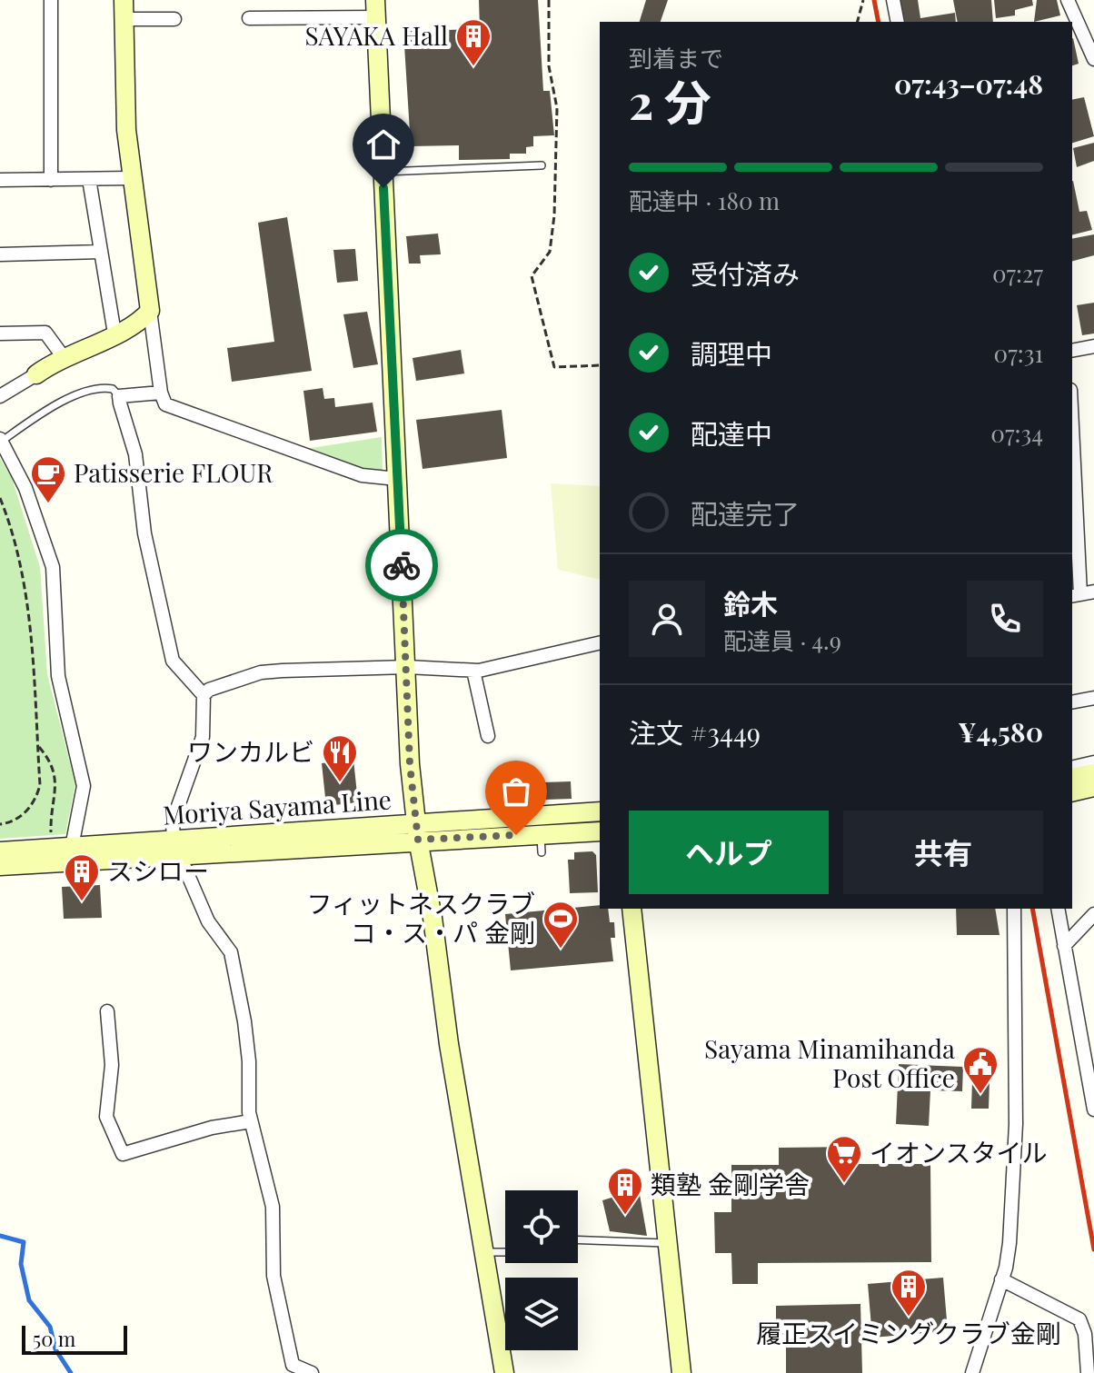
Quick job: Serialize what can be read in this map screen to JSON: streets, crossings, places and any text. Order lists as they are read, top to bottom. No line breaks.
{"streets":{"main road":["Moriya Sayama Line"]},"places":{"building":["SAYAKA Hall","スシロー","類塾 金剛学舎","履正スイミングクラブ金剛"],"cafe":["Patisserie FLOUR"],"restaurant":["ワンカルビ"],"sports":["フィットネスクラブ コ・ス・パ 金剛"],"public building":["Sayama Minamihanda Post Office"],"supermarket":["イオンスタイル"]},"scale_bar":"50 m","page":{"heading":["2 分","到着まで","07:43–07:48"],"panel":["鈴木","配達員 · 4.9","注文 #3449","¥4,580"],"bar":"配達中 · 180 m","list":[["受付済み","07:27"],["調理中","07:31"],["配達中","07:34"],"配達完了"],"buttons":["ヘルプ","共有"],"scale":"50 m"}}
